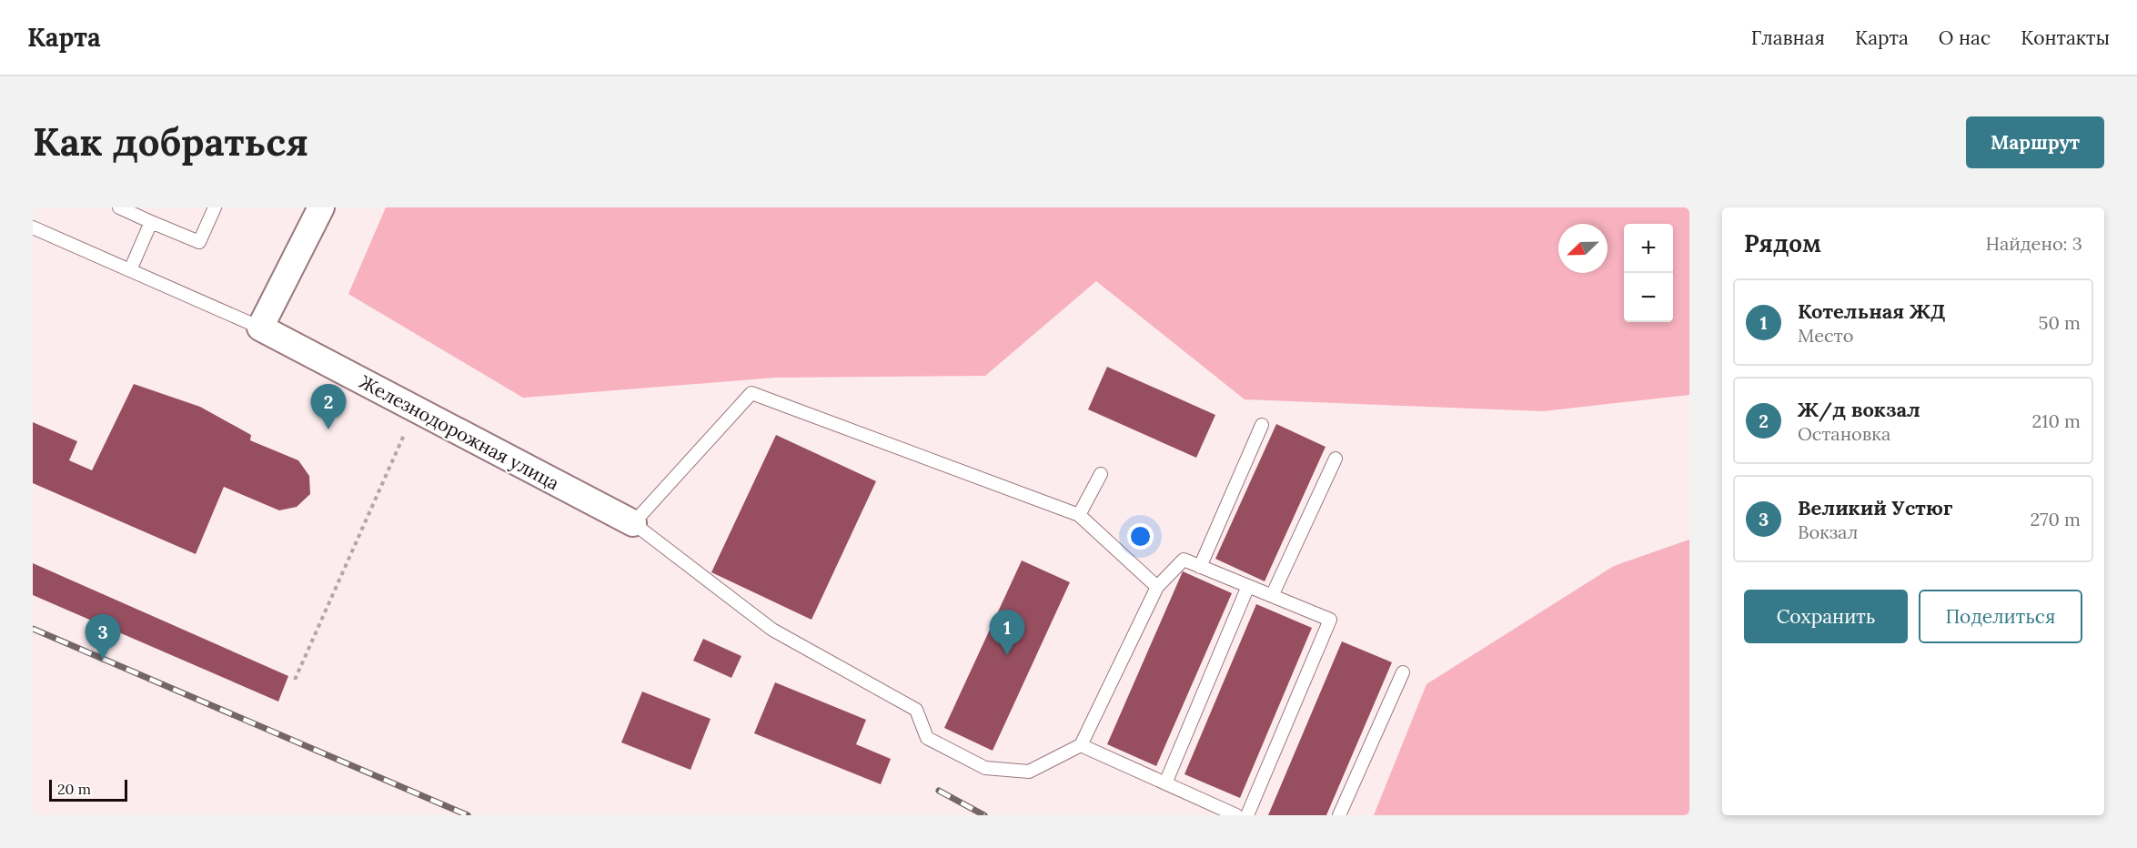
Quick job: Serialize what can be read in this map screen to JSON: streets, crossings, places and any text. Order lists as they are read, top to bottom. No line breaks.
{"streets":{"street":["Железнодорожная улица"]},"scale_bar":"20 m","north":"bottom left","page":{"header":"Карта","nav":["Главная","Карта","О нас","Контакты"],"buttons":["Маршрут",["Сохранить","Поделиться"]],"title":"Как добраться","heading":["Рядом","Найдено: 3"],"map_buttons":["+","−"],"list":[{"mark":"1","name":"Котельная ЖД","note":"Место","value":"50 m"},{"mark":"2","name":"Ж/д вокзал","note":"Остановка","value":"210 m"},{"mark":"3","name":"Великий Устюг","note":"Вокзал","value":"270 m"}],"pins":["2","1","3"],"scale":"20 m"}}
